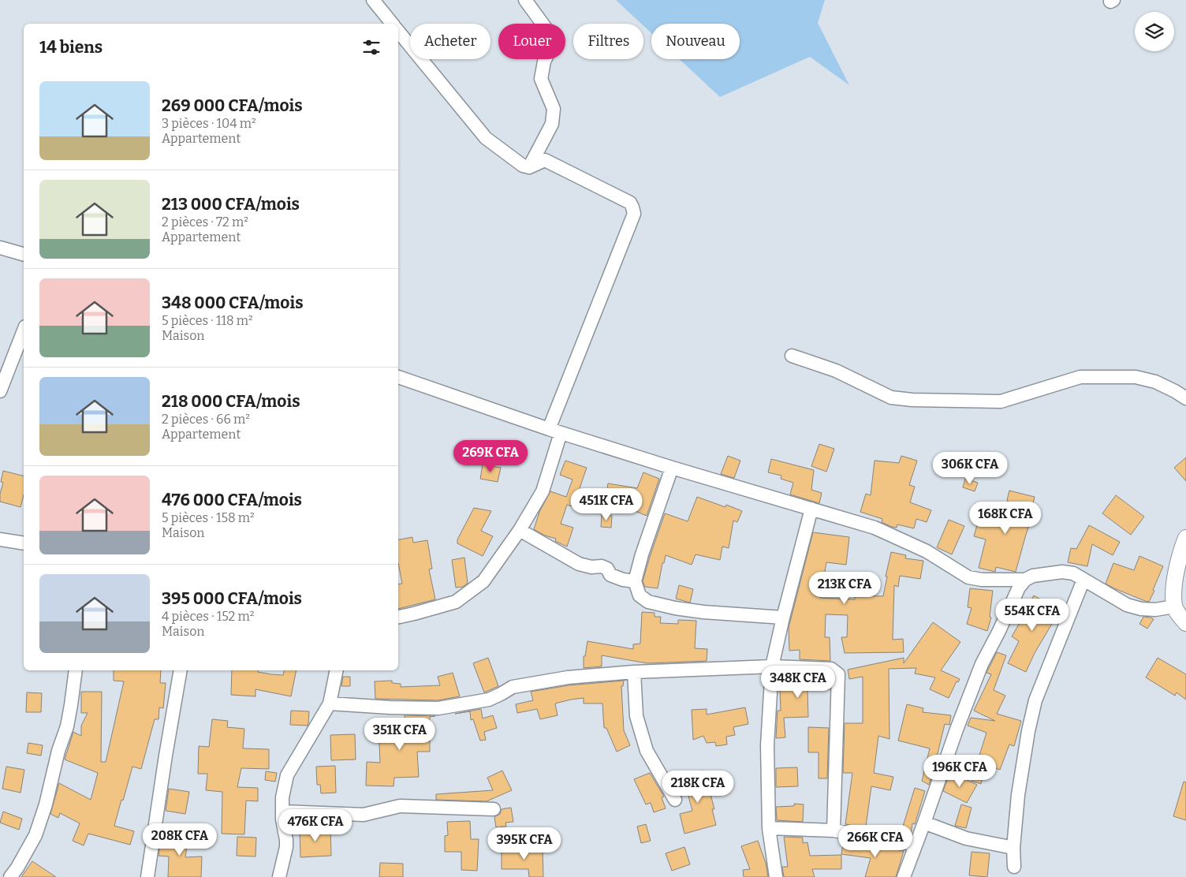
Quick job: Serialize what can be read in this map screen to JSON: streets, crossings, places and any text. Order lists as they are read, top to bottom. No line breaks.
{"page":{"chip":["Acheter","Louer","Filtres","Nouveau"],"heading":"14 biens","list":[{"name":"269 000 CFA/mois","note":"3 pièces · 104 m² · Appartement"},{"name":"213 000 CFA/mois","note":"2 pièces · 72 m² · Appartement"},{"name":"348 000 CFA/mois","note":"5 pièces · 118 m² · Maison"},{"name":"218 000 CFA/mois","note":"2 pièces · 66 m² · Appartement"},{"name":"476 000 CFA/mois","note":"5 pièces · 158 m² · Maison"},{"name":"395 000 CFA/mois","note":"4 pièces · 152 m² · Maison"}],"price":["269K CFA","306K CFA","451K CFA","168K CFA","213K CFA","554K CFA","348K CFA","351K CFA","196K CFA","218K CFA","476K CFA","208K CFA","266K CFA","395K CFA"]}}
